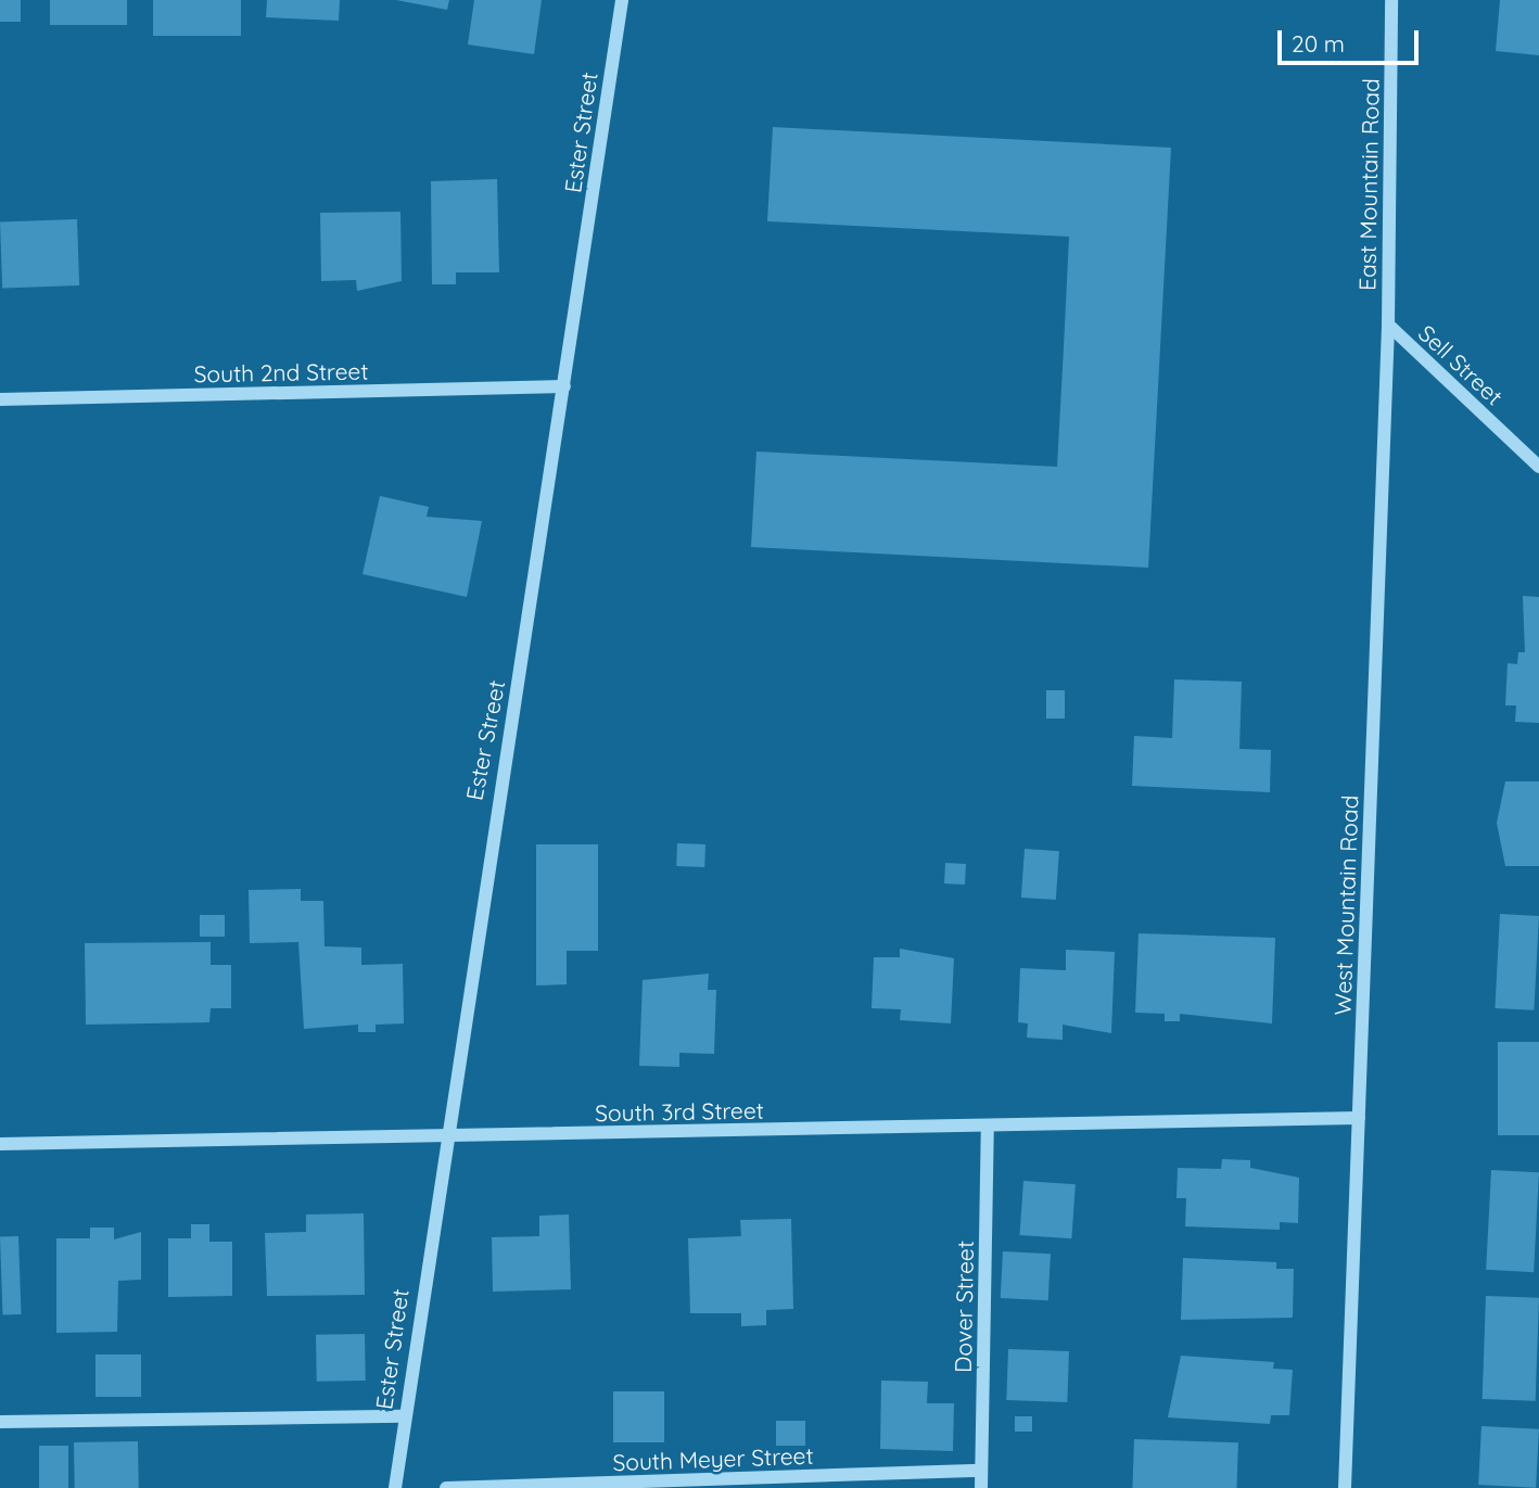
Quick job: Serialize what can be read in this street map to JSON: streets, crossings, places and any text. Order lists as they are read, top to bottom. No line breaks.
{"streets":{"street":["Ester Street","East Mountain Road","Sell Street","South 2nd Street","West Mountain Road","South 3rd Street","Dover Street","South Meyer Street"]},"crossings":[["Ester Street","South 2nd Street"],["Ester Street","South 3rd Street"],["East Mountain Road","Sell Street"],["East Mountain Road","West Mountain Road"],["Sell Street","West Mountain Road"],["West Mountain Road","South 3rd Street"],["South 3rd Street","Dover Street"],["Dover Street","South Meyer Street"]],"scale_bar":"20 m"}
